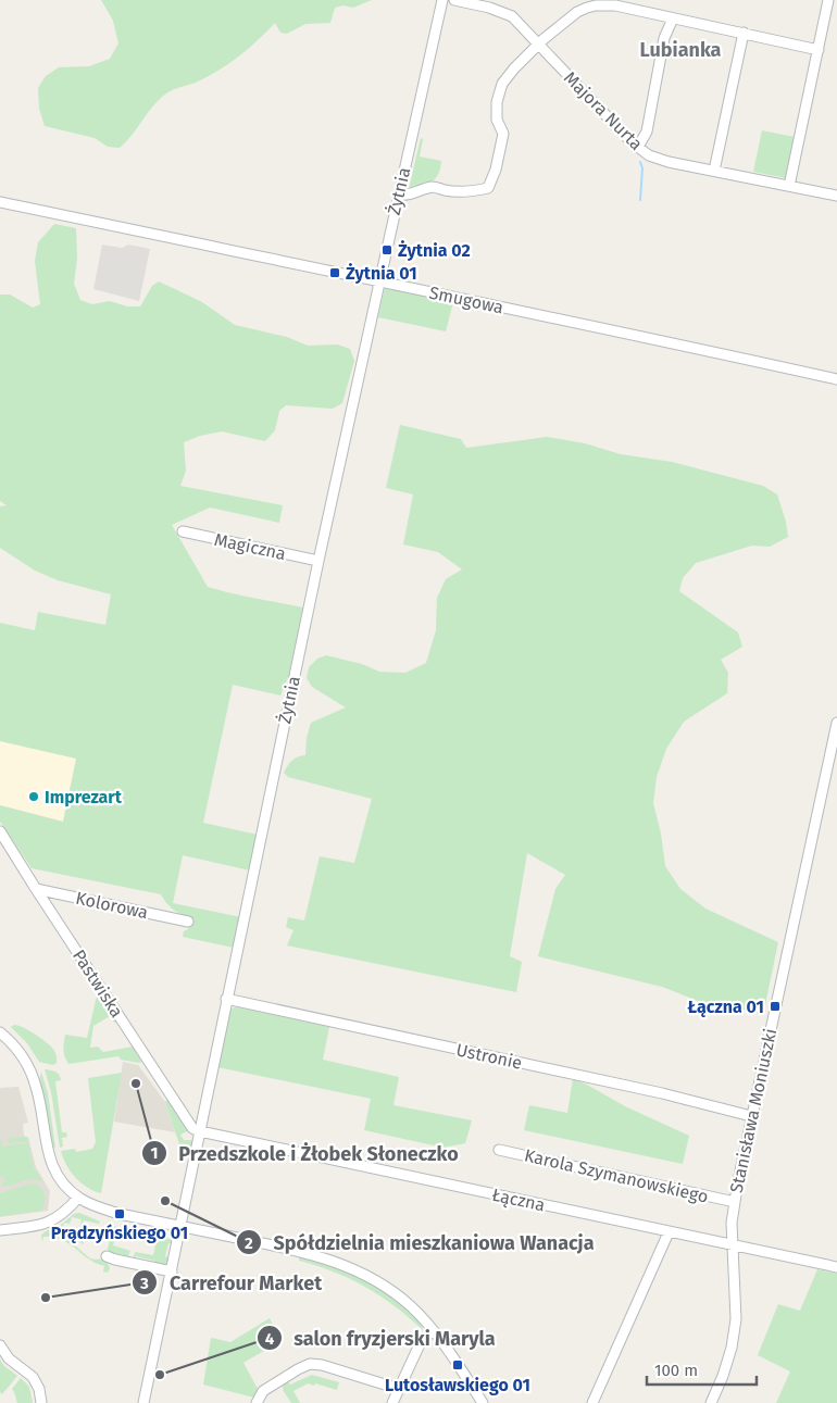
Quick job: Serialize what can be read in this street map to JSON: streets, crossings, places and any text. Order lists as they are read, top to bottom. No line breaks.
{"streets":{"street":["Majora Nurta","Żytnia","Smugowa","Magiczna","Kolorowa","Pastwiska","Ustronie","Stanisława Moniuszki","Karola Szymanowskiego","Łączna"]},"crossings":[["Żytnia","Smugowa"],["Żytnia","Magiczna"],["Żytnia","Pastwiska"],["Żytnia","Ustronie"],["Żytnia","Łączna"],["Kolorowa","Pastwiska"],["Pastwiska","Łączna"],["Ustronie","Stanisława Moniuszki"],["Stanisława Moniuszki","Karola Szymanowskiego"],["Stanisława Moniuszki","Łączna"]],"districts":["Lubianka"],"places":{"transit":["Żytnia 02","Żytnia 01","Łączna 01","Prądzyńskiego 01","Lutosławskiego 01"],"other":["Imprezart","Przedszkole i Żłobek Słoneczko","Spółdzielnia mieszkaniowa Wanacja","Carrefour Market","salon fryzjerski Maryla"]},"scale_bar":"100 m"}
